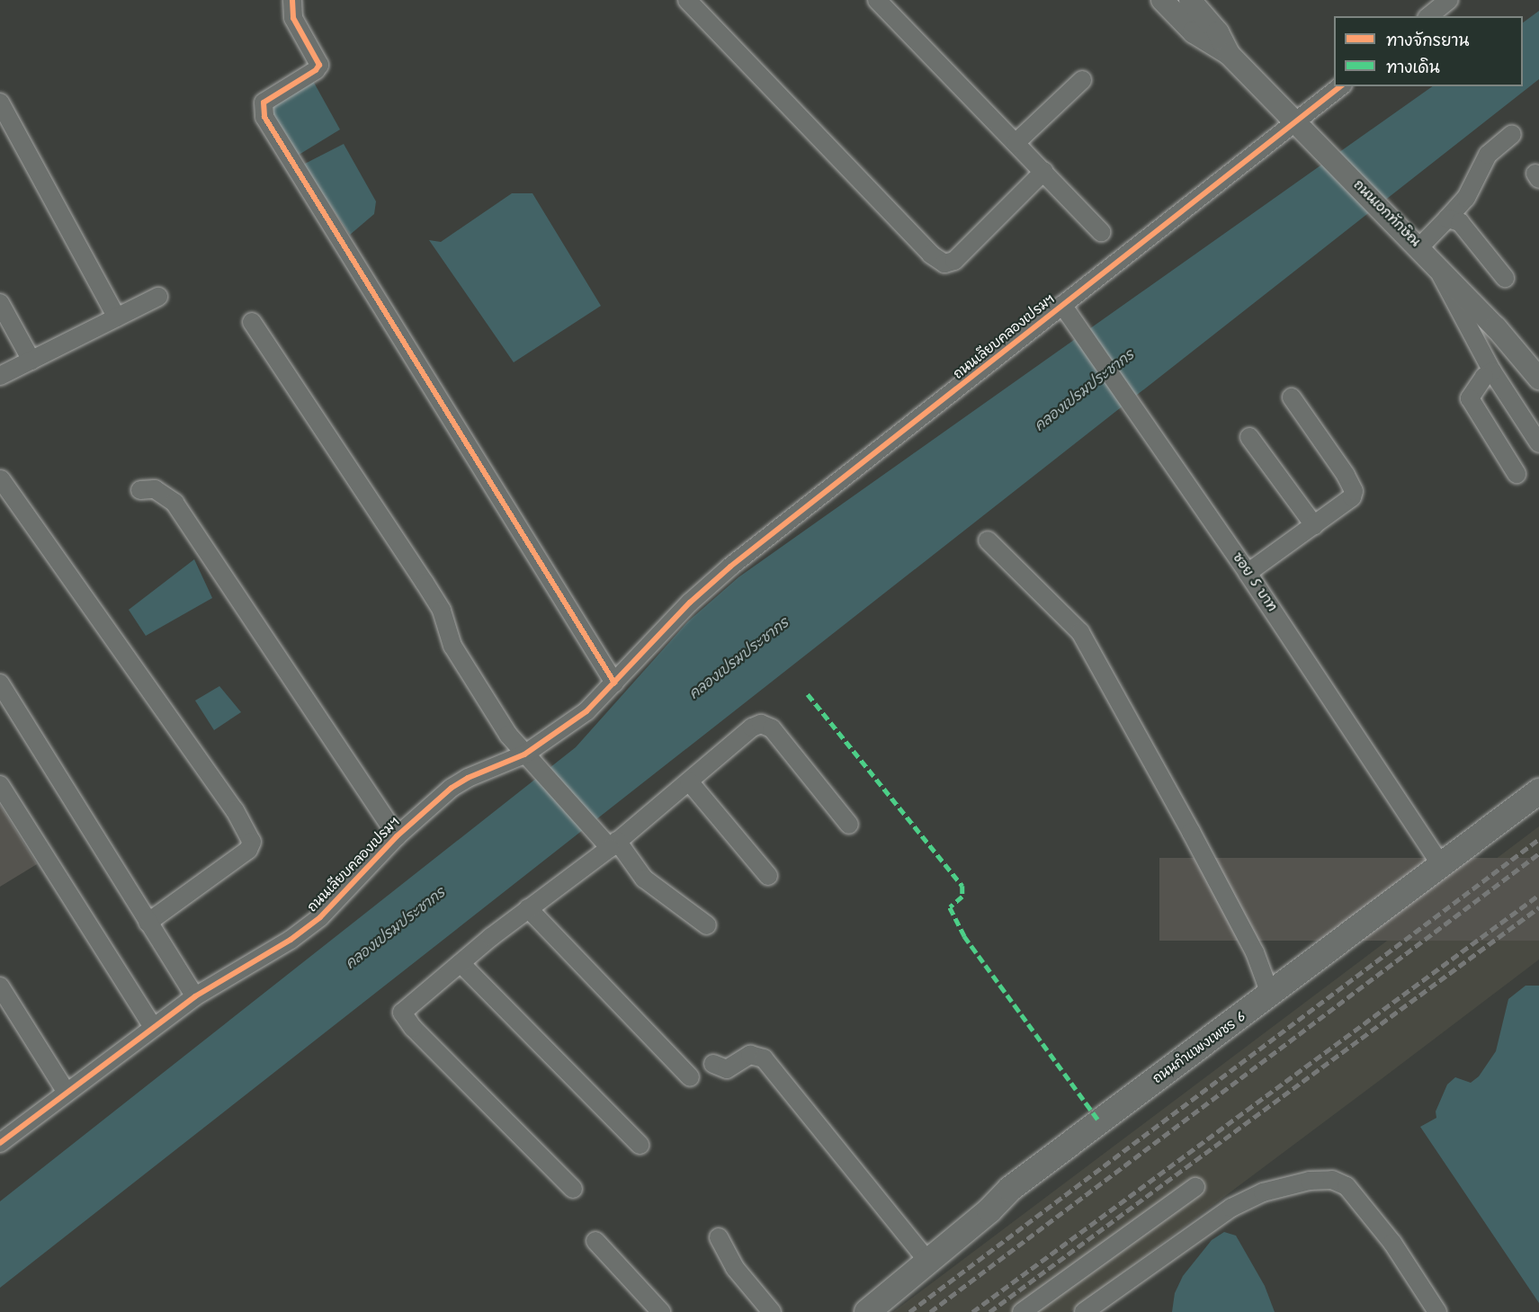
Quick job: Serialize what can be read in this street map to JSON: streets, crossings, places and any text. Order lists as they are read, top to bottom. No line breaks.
{"streets":{"main road":["ถนนกำแพงเพชร 6"],"street":["ถนนเอกทักษิณ","ถนนเลียบคลองเปรมฯ","ซอย 5 บาท"]},"crossings":[["ถนนเอกทักษิณ","ถนนเลียบคลองเปรมฯ"],["ถนนเลียบคลองเปรมฯ","ซอย 5 บาท"],["ซอย 5 บาท","ถนนกำแพงเพชร 6"]],"water":["คลองเปรมประชากร"],"legend":["ทางจักรยาน","ทางเดิน"]}
